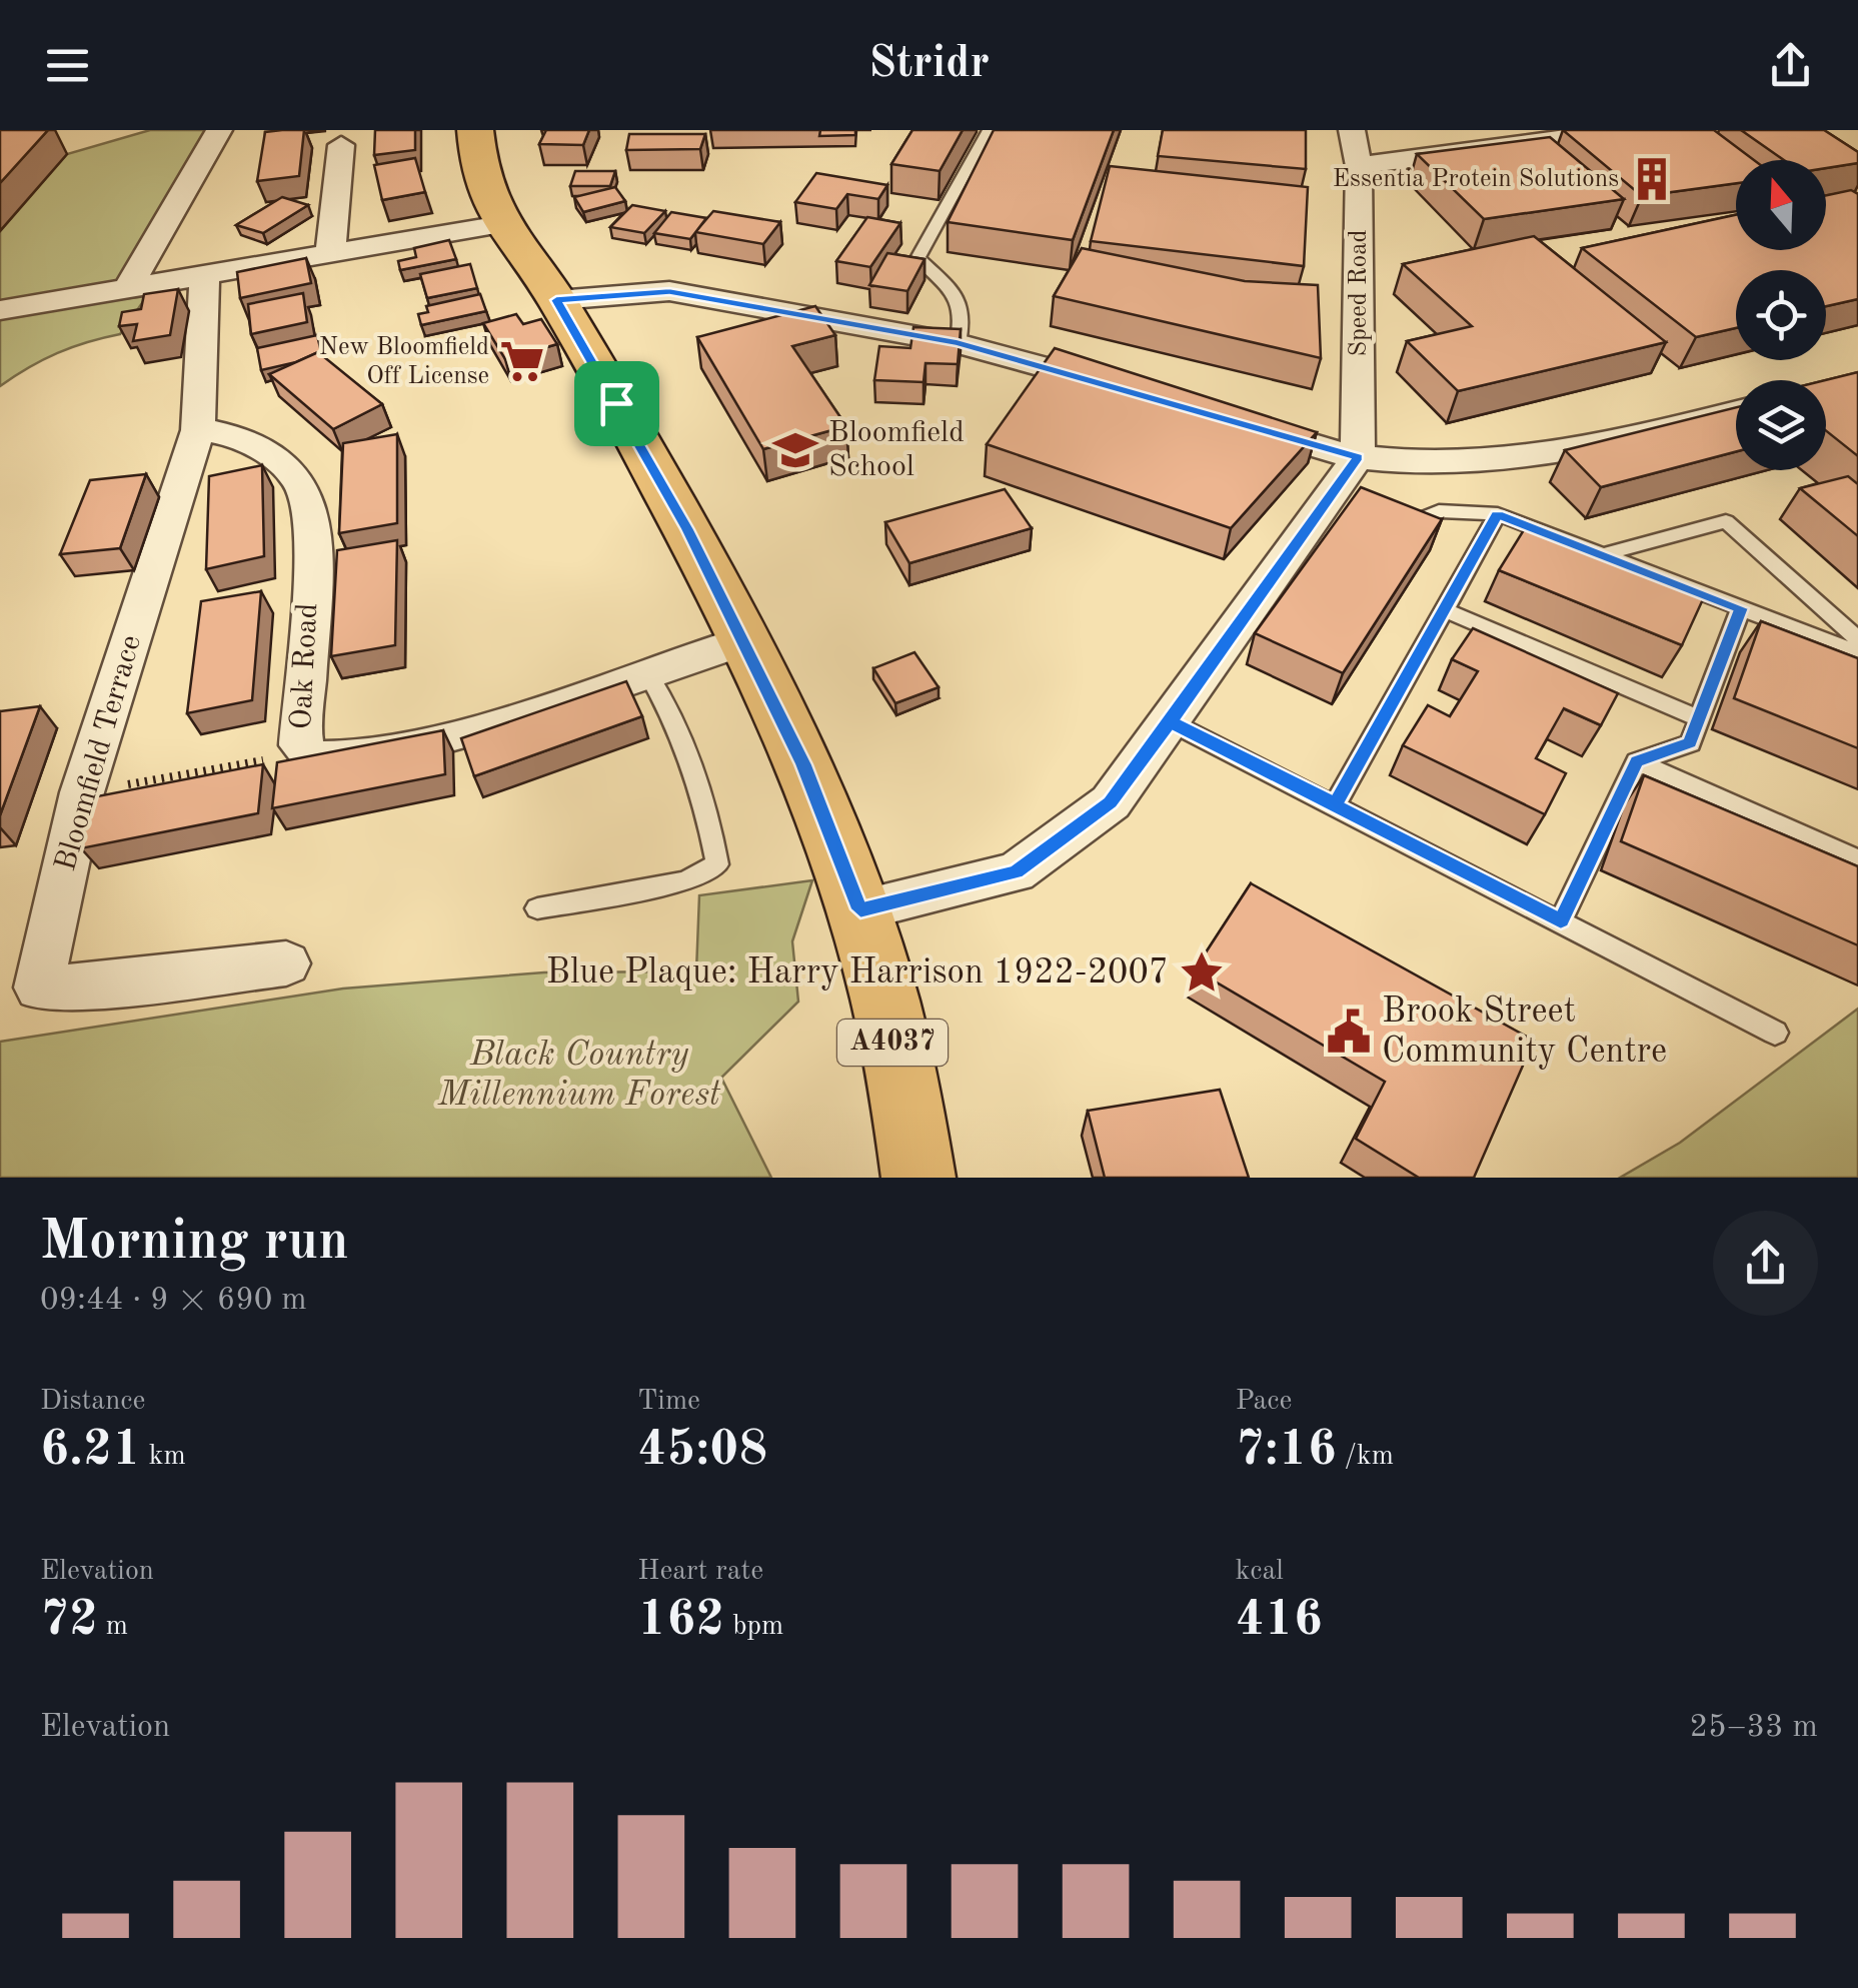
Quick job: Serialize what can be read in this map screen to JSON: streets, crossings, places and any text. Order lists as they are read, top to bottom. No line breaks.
{"streets":{"main road":["A4037"],"street":["Speed Road","Oak Road","Bloomfield Terrace"]},"crossings":[["Oak Road","Bloomfield Terrace"],["Oak Road","A4037"]],"parks":["Black Country Millennium Forest"],"places":{"building":["Essentia Protein Solutions"],"supermarket":["New Bloomfield Off License"],"school or university":["Bloomfield School"],"place":["Blue Plaque: Harry Harrison 1922-2007"],"public building":["Brook Street Community Centre"]},"north":"top","page":{"header":"Stridr","heading":["Morning run","09:44 · 9 × 690 m"],"stats":[["Distance","6.21 km"],["Time","45:08"],["Pace","7:16 /km"],["Elevation","72 m"],["Heart rate","162 bpm"],["kcal","416"]],"chart":["Elevation","25–33 m"]}}
